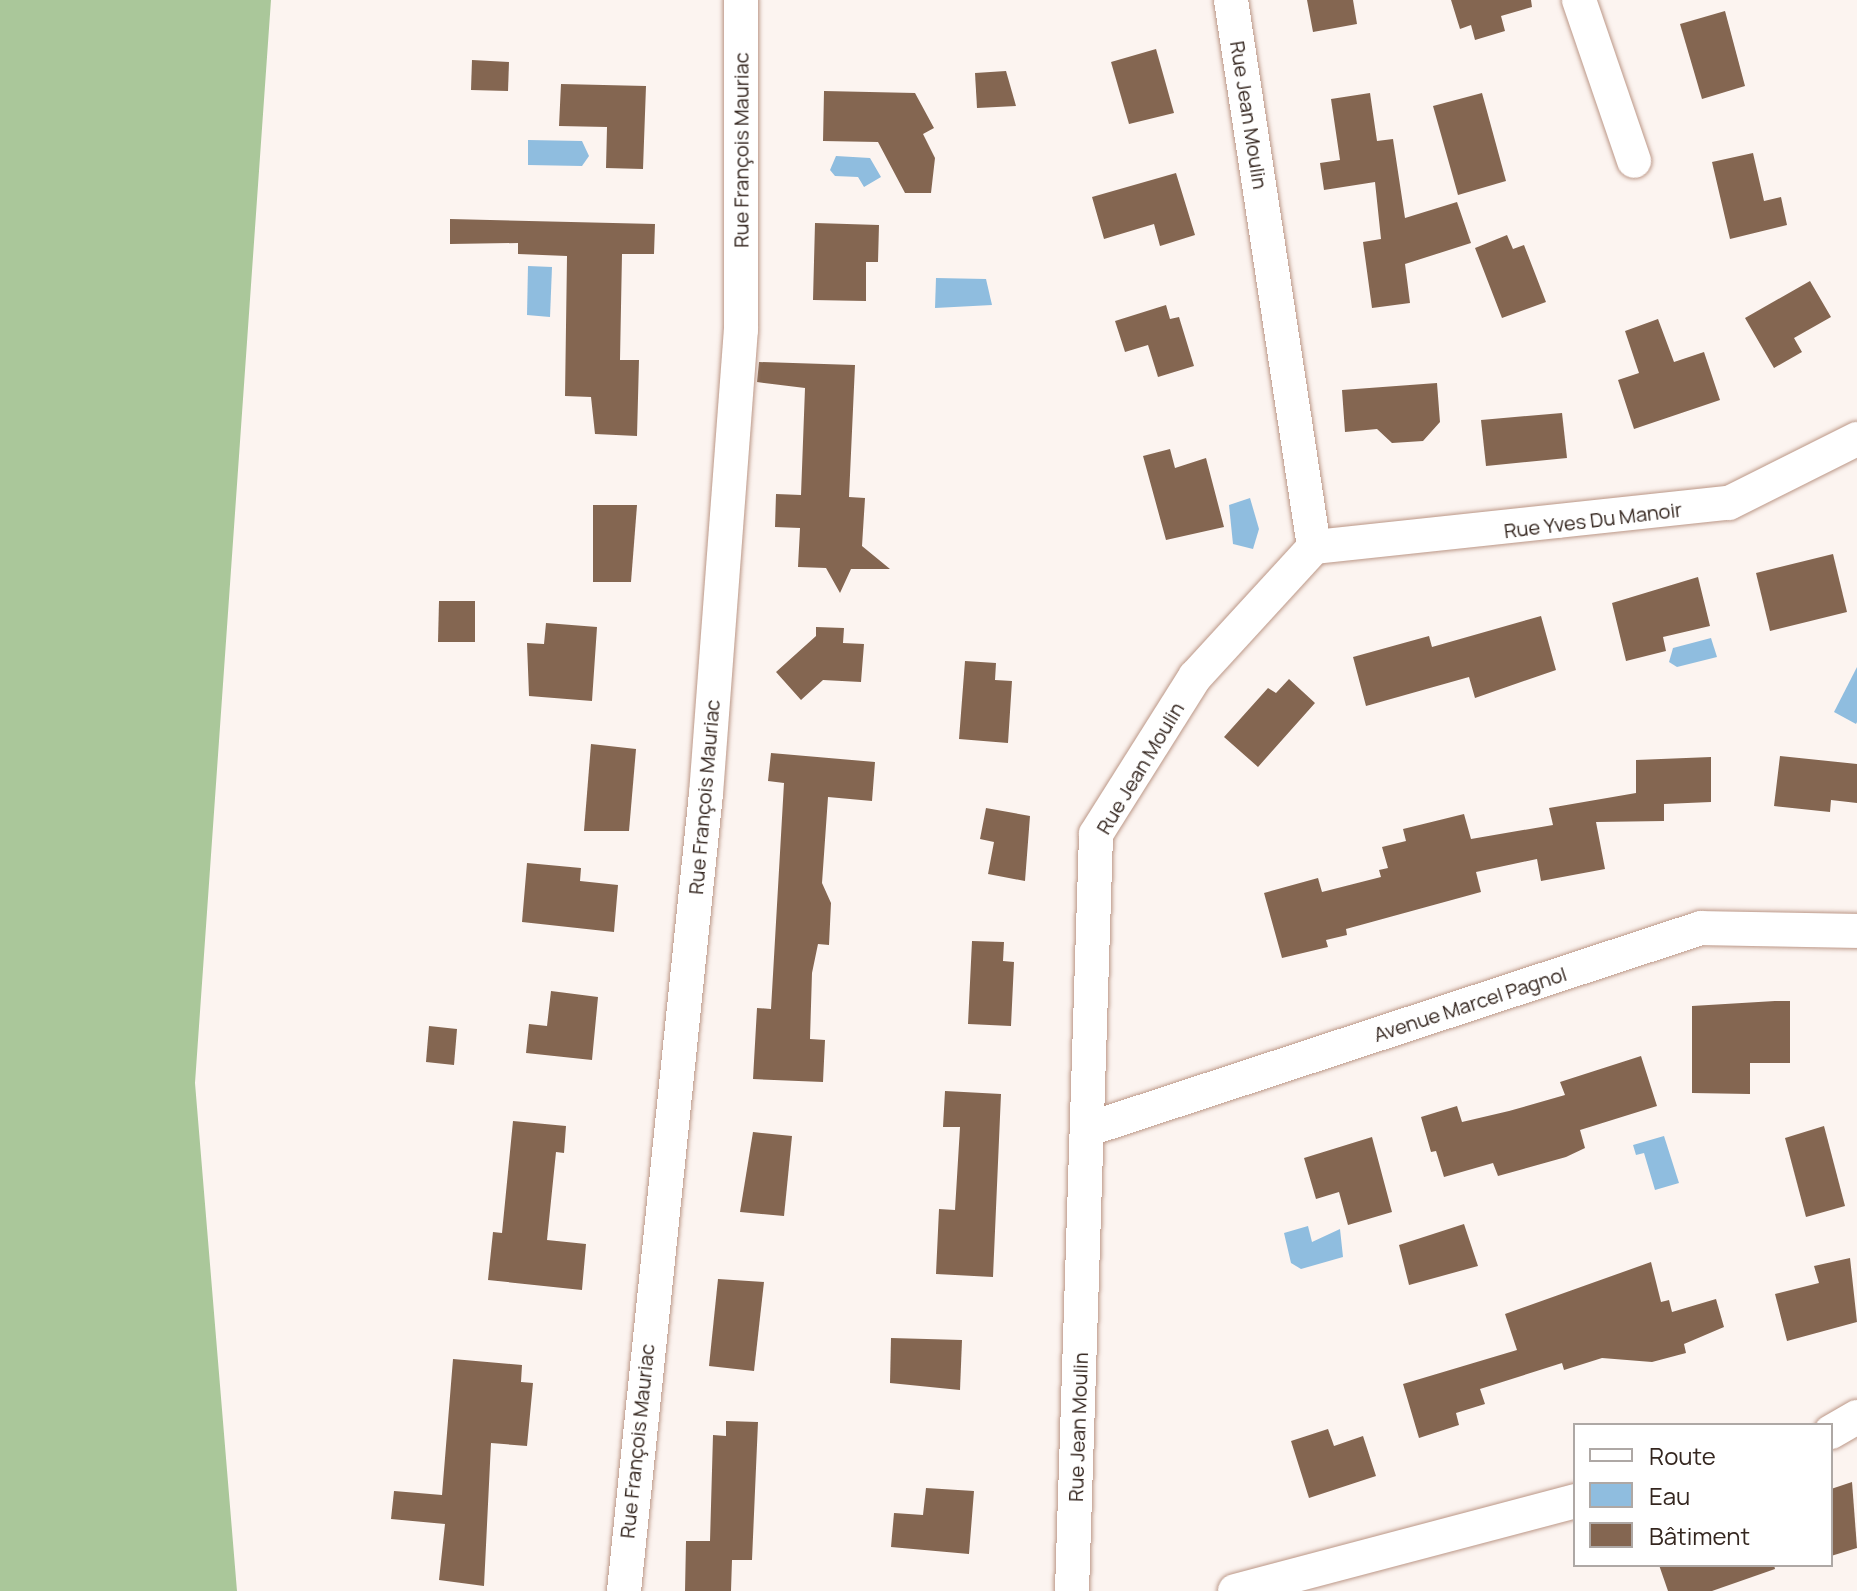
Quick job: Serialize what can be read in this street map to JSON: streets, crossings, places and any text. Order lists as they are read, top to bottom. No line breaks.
{"streets":{"street":["Rue Jean Moulin","Rue François Mauriac","Rue Yves Du Manoir","Avenue Marcel Pagnol"]},"crossings":[["Rue Jean Moulin","Rue Yves Du Manoir"],["Rue Jean Moulin","Avenue Marcel Pagnol"]],"legend":["Route","Eau","Bâtiment"]}
